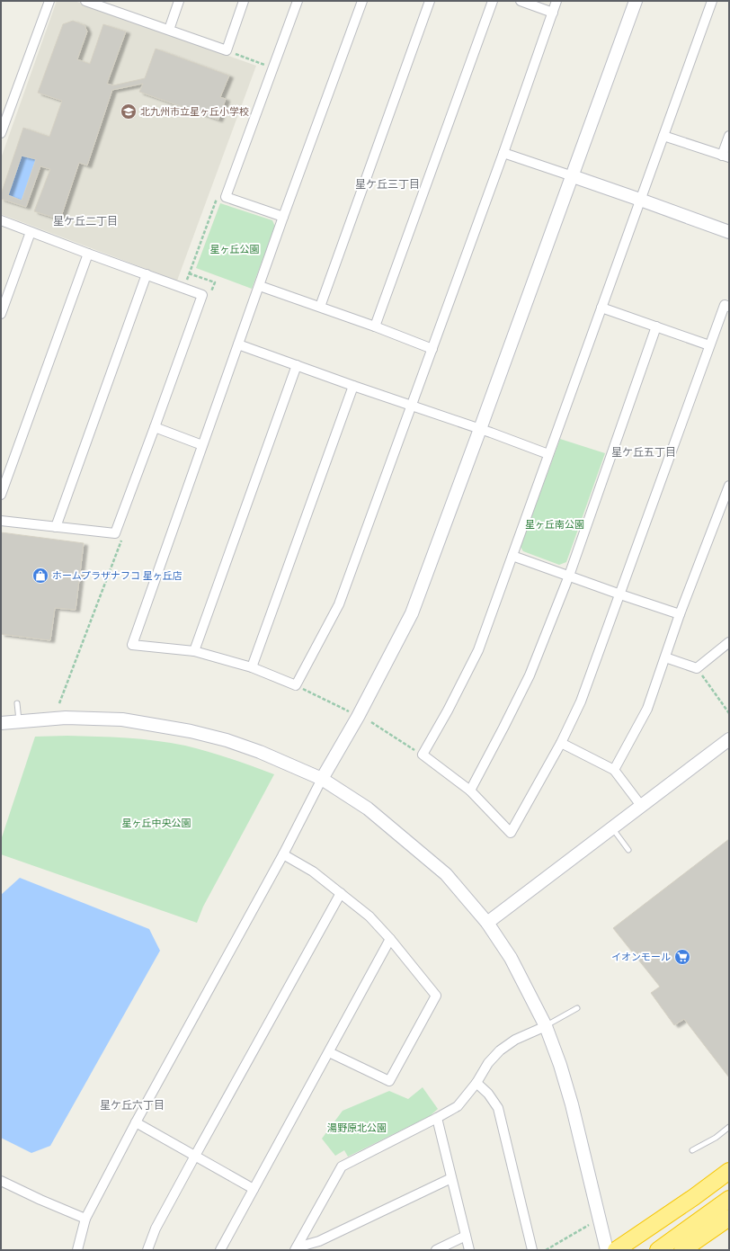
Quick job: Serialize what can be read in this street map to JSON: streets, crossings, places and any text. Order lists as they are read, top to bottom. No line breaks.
{"districts":["星ケ丘三丁目","星ケ丘二丁目","星ケ丘五丁目","星ケ丘六丁目"],"parks":["星ヶ丘公園","星ヶ丘南公園","星ヶ丘中央公園","湯野原北公園"],"places":{"school or university":["北九州市立星ヶ丘小学校"],"shop":["ホームプラザナフコ 星ヶ丘店"],"supermarket":["イオンモール"]}}
